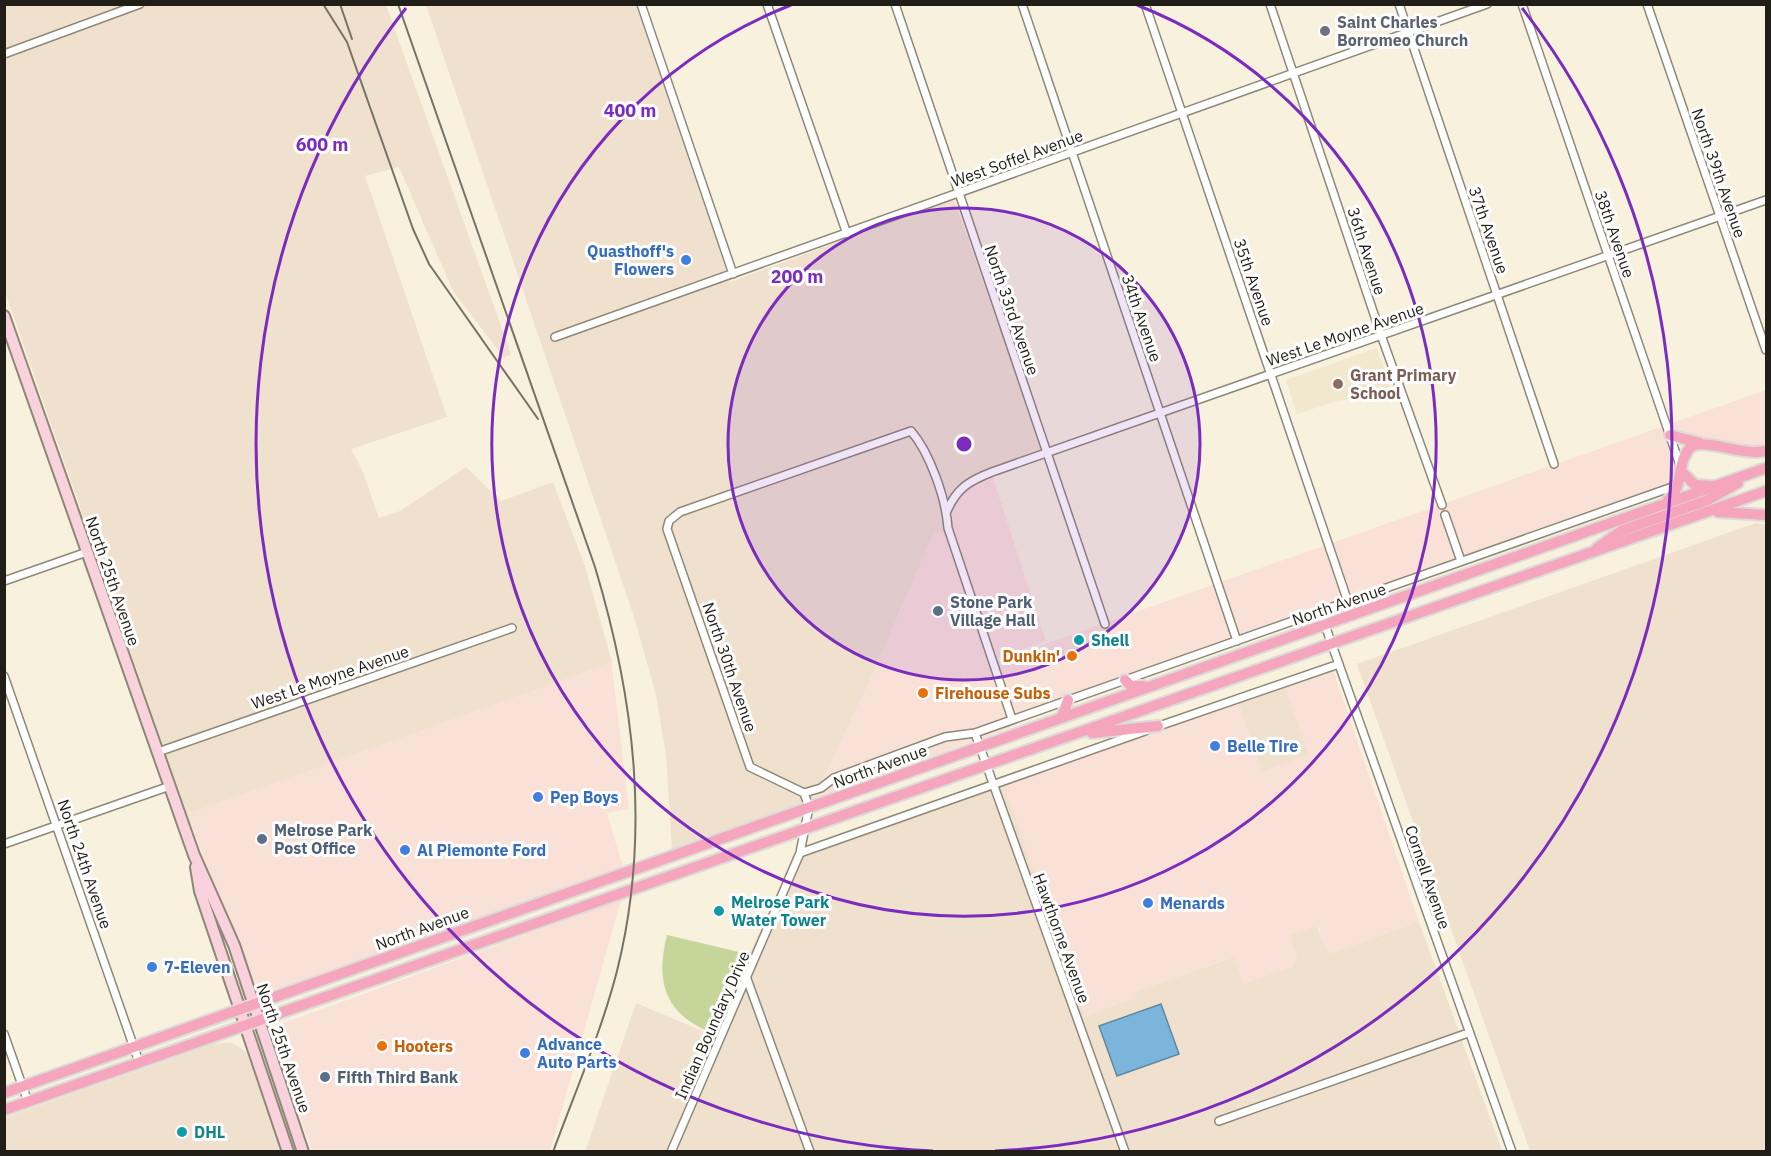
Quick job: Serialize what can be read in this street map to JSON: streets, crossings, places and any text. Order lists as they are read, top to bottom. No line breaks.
{"streets":{"main road":["North 25th Avenue","North Avenue"],"street":["West Soffel Avenue","North 39th Avenue","37th Avenue","38th Avenue","36th Avenue","35th Avenue","North 33rd Avenue","34th Avenue","West Le Moyne Avenue","North 30th Avenue","North 24th Avenue","Cornell Avenue","Hawthorne Avenue","Indian Boundary Drive"]},"crossings":[["West Soffel Avenue","37th Avenue"],["West Soffel Avenue","36th Avenue"],["West Soffel Avenue","35th Avenue"],["West Soffel Avenue","North 33rd Avenue"],["West Soffel Avenue","34th Avenue"],["North 39th Avenue","West Le Moyne Avenue"],["37th Avenue","West Le Moyne Avenue"],["38th Avenue","West Le Moyne Avenue"],["38th Avenue","North Avenue"],["36th Avenue","West Le Moyne Avenue"],["35th Avenue","West Le Moyne Avenue"],["35th Avenue","North Avenue"],["North 33rd Avenue","West Le Moyne Avenue"],["34th Avenue","West Le Moyne Avenue"],["34th Avenue","North Avenue"],["West Le Moyne Avenue","North 25th Avenue"],["West Le Moyne Avenue","North 30th Avenue"],["North 25th Avenue","North Avenue"],["North Avenue","North 30th Avenue"],["North Avenue","North 24th Avenue"],["North Avenue","Cornell Avenue"],["North Avenue","Hawthorne Avenue"],["North Avenue","Indian Boundary Drive"]],"places":["Saint Charles Borromeo Church","Quasthoff's Flowers","Grant Primary School","Stone Park Village Hall","Shell","Dunkin'","Firehouse Subs","Belle Tire","Pep Boys","Melrose Park Post Office","Al Piemonte Ford","Menards","Melrose Park Water Tower","7-Eleven","Hooters","Advance Auto Parts","Fifth Third Bank","DHL"],"rings":["400 m","600 m","200 m"]}
